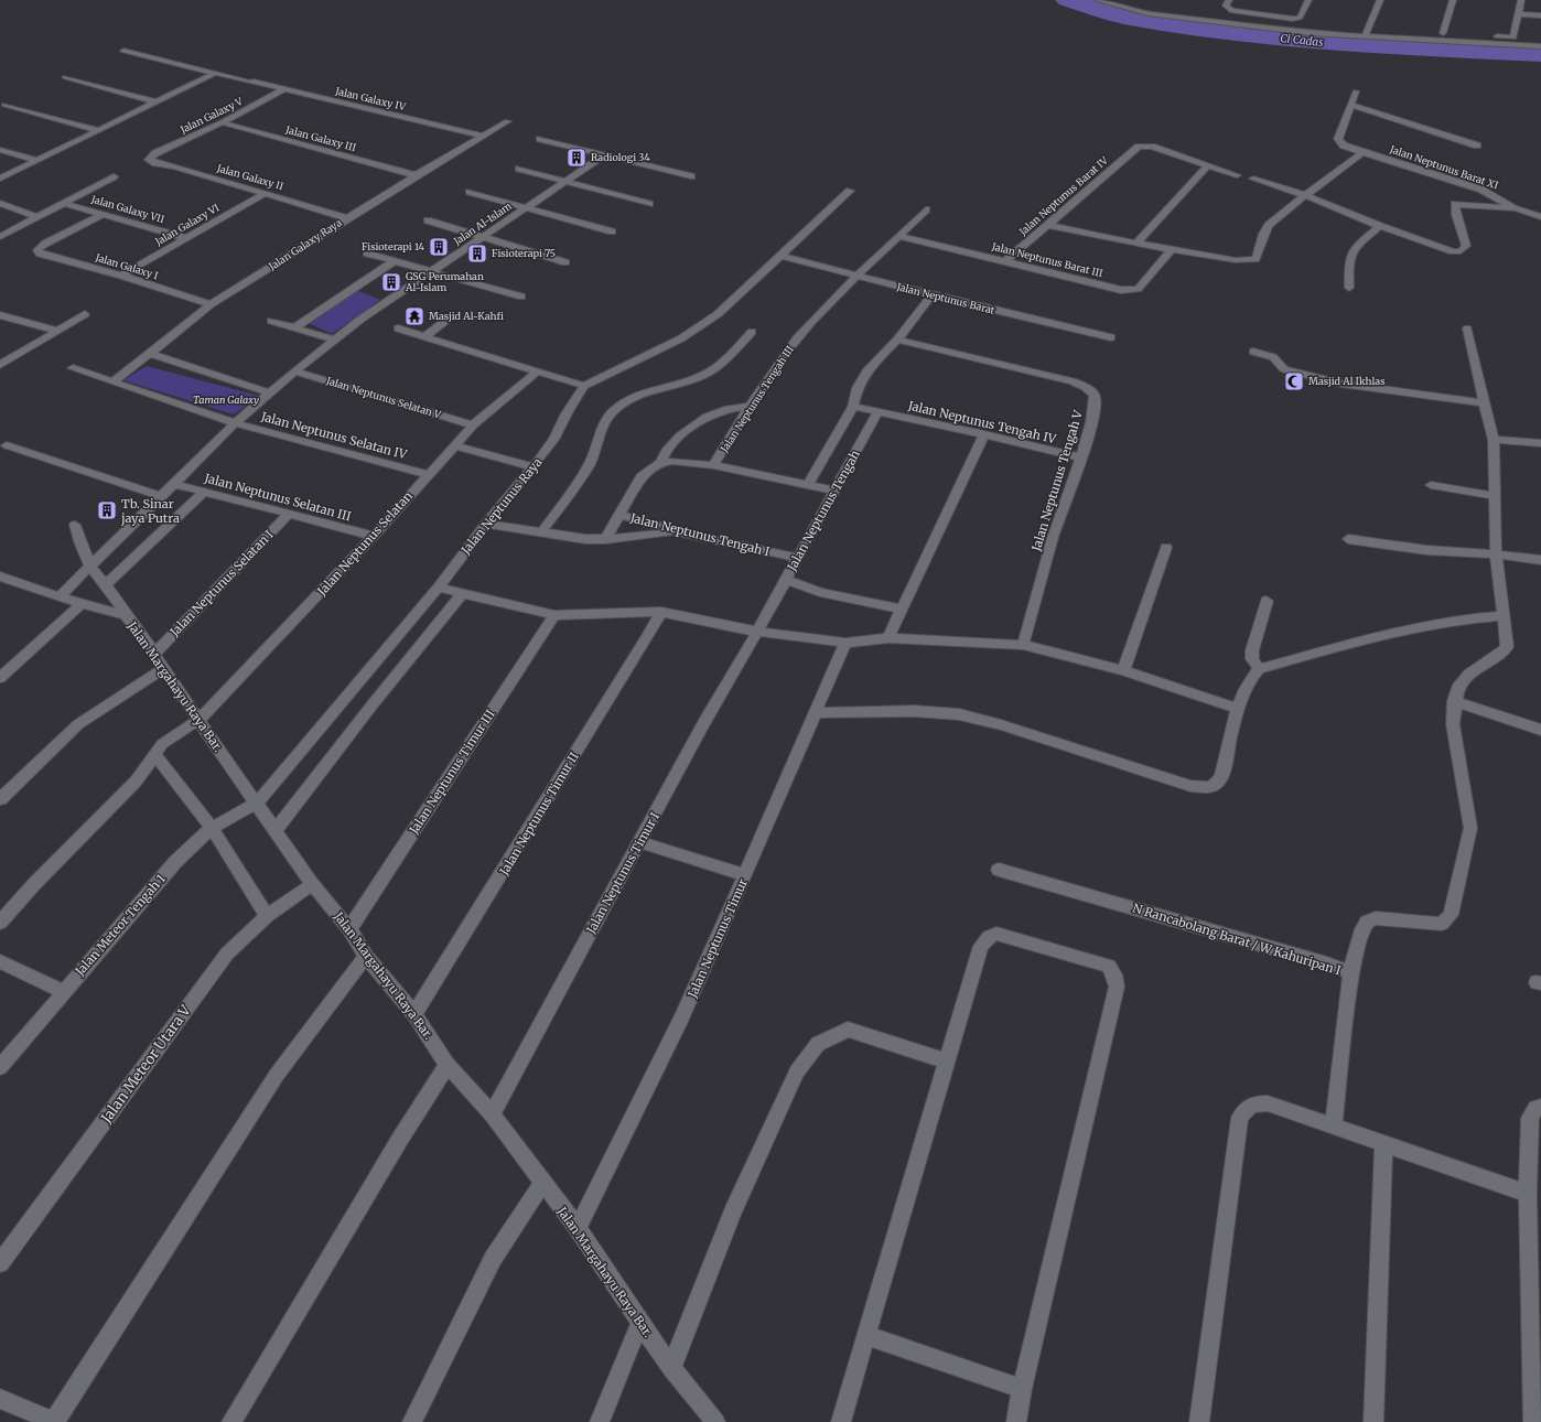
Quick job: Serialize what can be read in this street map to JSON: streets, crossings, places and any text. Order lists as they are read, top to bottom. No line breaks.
{"streets":{"street":["Jalan Galaxy IV","Jalan Galaxy V","Jalan Galaxy III","Jalan Neptunus Barat XI","Jalan Galaxy II","Jalan Neptunus Barat IV","Jalan Galaxy VII","Jalan Al-Islam","Jalan Galaxy VI","Jalan Galaxy Raya","Jalan Neptunus Barat III","Jalan Galaxy I","Jalan Neptunus Barat","Jalan Neptunus Selatan V","Jalan Neptunus Tengah III","Jalan Neptunus Tengah IV","Jalan Neptunus Selatan IV","Jalan Neptunus Tengah V","Jalan Neptunus Selatan III","Jalan Neptunus Raya","Jalan Neptunus Tengah","Jalan Neptunus Tengah I","Jalan Neptunus Selatan","Jalan Neptunus Selatan I","Jalan Margahayu Raya Bar.","Jalan Neptunus Timur III","Jalan Neptunus Timur II","Jalan Neptunus Timur I","Jalan Meteor Tengah 1","Jalan Neptunus Timur","N Rancabolang Barat / W Kahuripan I","Jalan Meteor Utara V"]},"crossings":[["Jalan Galaxy IV","Jalan Galaxy V"],["Jalan Galaxy IV","Jalan Galaxy Raya"],["Jalan Galaxy V","Jalan Galaxy III"],["Jalan Galaxy V","Jalan Galaxy II"],["Jalan Galaxy III","Jalan Galaxy Raya"],["Jalan Galaxy II","Jalan Galaxy VI"],["Jalan Galaxy II","Jalan Galaxy Raya"],["Jalan Neptunus Barat IV","Jalan Neptunus Barat III"],["Jalan Galaxy VII","Jalan Galaxy VI"],["Jalan Galaxy VII","Jalan Galaxy I"],["Jalan Al-Islam","Jalan Neptunus Selatan V"],["Jalan Al-Islam","Jalan Neptunus Selatan IV"],["Jalan Al-Islam","Jalan Neptunus Selatan III"],["Jalan Al-Islam","Jalan Margahayu Raya Bar."],["Jalan Galaxy VI","Jalan Galaxy I"],["Jalan Galaxy Raya","Jalan Galaxy I"],["Jalan Neptunus Barat III","Jalan Neptunus Tengah III"],["Jalan Neptunus Barat","Jalan Neptunus Tengah III"],["Jalan Neptunus Barat","Jalan Neptunus Tengah"],["Jalan Neptunus Selatan V","Jalan Neptunus Selatan"],["Jalan Neptunus Tengah IV","Jalan Neptunus Tengah V"],["Jalan Neptunus Tengah IV","Jalan Neptunus Tengah"],["Jalan Neptunus Selatan IV","Jalan Neptunus Selatan"],["Jalan Neptunus Tengah V","Jalan Neptunus Tengah"],["Jalan Neptunus Selatan III","Jalan Neptunus Selatan"],["Jalan Neptunus Selatan III","Jalan Neptunus Selatan I"],["Jalan Neptunus Raya","Jalan Margahayu Raya Bar."],["Jalan Neptunus Raya","Jalan Meteor Tengah 1"],["Jalan Neptunus Tengah","Jalan Neptunus Tengah I"],["Jalan Neptunus Tengah","Jalan Neptunus Timur I"],["Jalan Neptunus Selatan","Jalan Margahayu Raya Bar."],["Jalan Neptunus Selatan I","Jalan Margahayu Raya Bar."],["Jalan Margahayu Raya Bar.","Jalan Neptunus Timur III"],["Jalan Margahayu Raya Bar.","Jalan Neptunus Timur II"],["Jalan Margahayu Raya Bar.","Jalan Neptunus Timur I"],["Jalan Margahayu Raya Bar.","Jalan Meteor Tengah 1"],["Jalan Margahayu Raya Bar.","Jalan Neptunus Timur"],["Jalan Margahayu Raya Bar.","Jalan Meteor Utara V"]],"water":["Ci Cadas"],"parks":["Taman Galaxy"],"places":{"building":["Radiologi 34","Fisioterapi 14","Fisioterapi 75","GSG Perumahan Al-Islam","Tb. Sinar jaya Putra"],"temple":["Masjid Al-Kahfi"],"mosque":["Masjid Al Ikhlas"]}}
